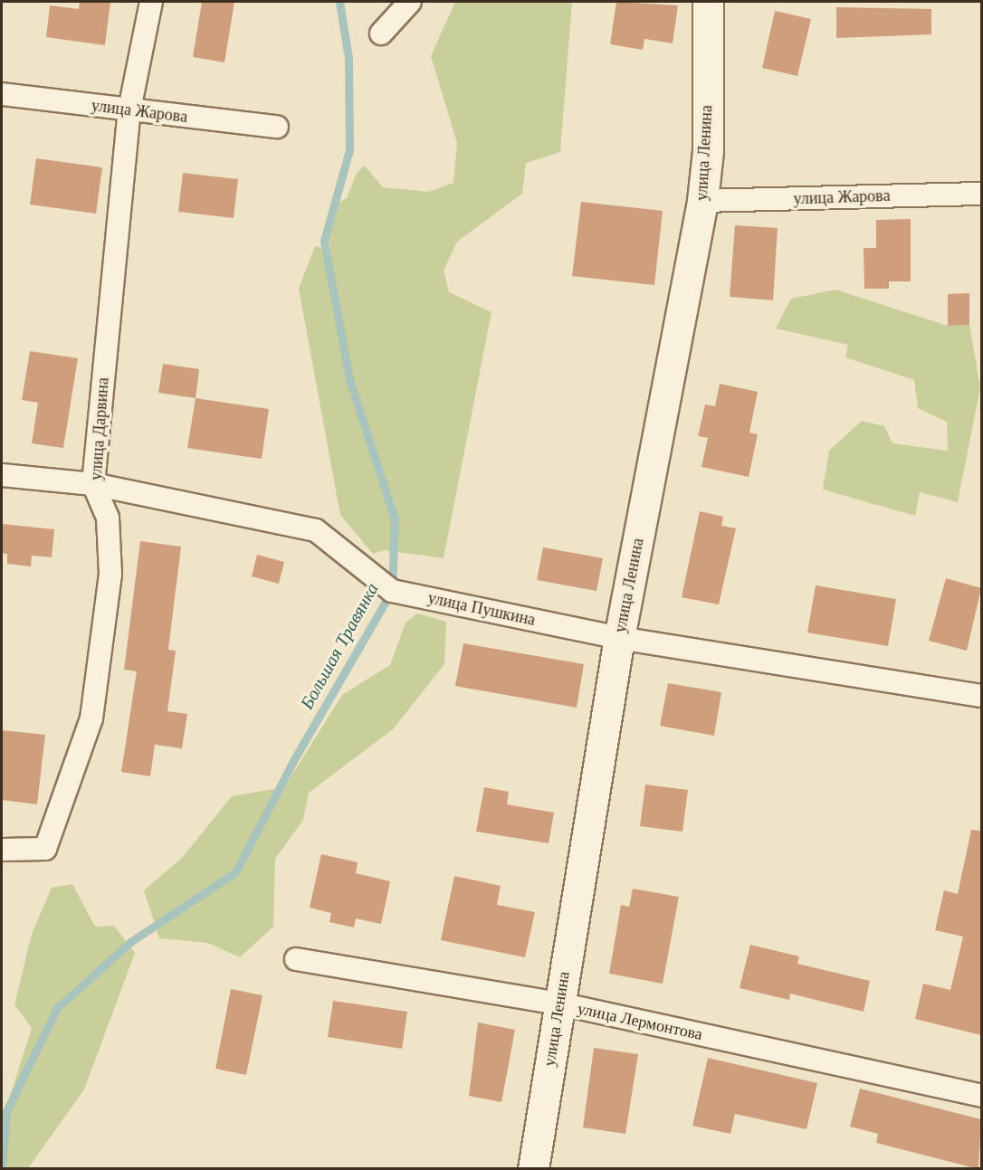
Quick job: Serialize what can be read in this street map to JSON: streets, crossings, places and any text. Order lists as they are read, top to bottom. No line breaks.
{"streets":{"street":["улица Жарова","улица Ленина","улица Дарвина","улица Пушкина","улица Лермонтова"]},"crossings":[["улица Жарова","улица Ленина"],["улица Жарова","улица Дарвина"],["улица Ленина","улица Пушкина"],["улица Ленина","улица Лермонтова"],["улица Дарвина","улица Пушкина"]],"water":["Большая Травянка"]}
